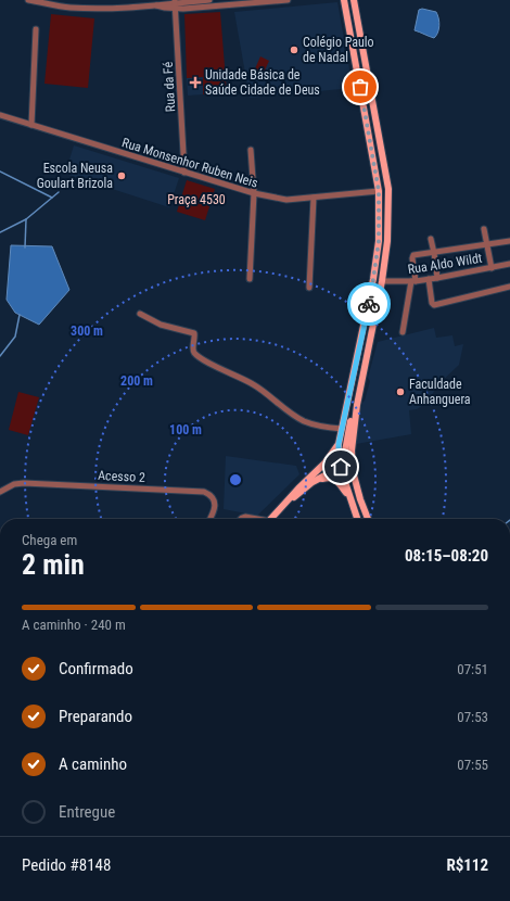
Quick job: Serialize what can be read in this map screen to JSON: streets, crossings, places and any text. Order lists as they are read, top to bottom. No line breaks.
{"streets":{"street":["Rua da Fé","Rua Monsenhor Ruben Neis","Rua Aldo Wildt","Acesso 2"]},"crossings":[["Rua da Fé","Rua Monsenhor Ruben Neis"]],"parks":["Praça 4530"],"places":{"other":["Colégio Paulo de Nadal","Escola Neusa Goulart Brizola","Faculdade Anhanguera"],"health":["Unidade Básica de Saúde Cidade de Deus"]},"page":{"heading":["2 min","Chega em","08:15–08:20"],"panel":["Pedido #8148","R$112"],"bar":"A caminho · 240 m","list":[["Confirmado","07:51"],["Preparando","07:53"],["A caminho","07:55"],"Entregue"]},"rings":["300 m","200 m","100 m"]}
